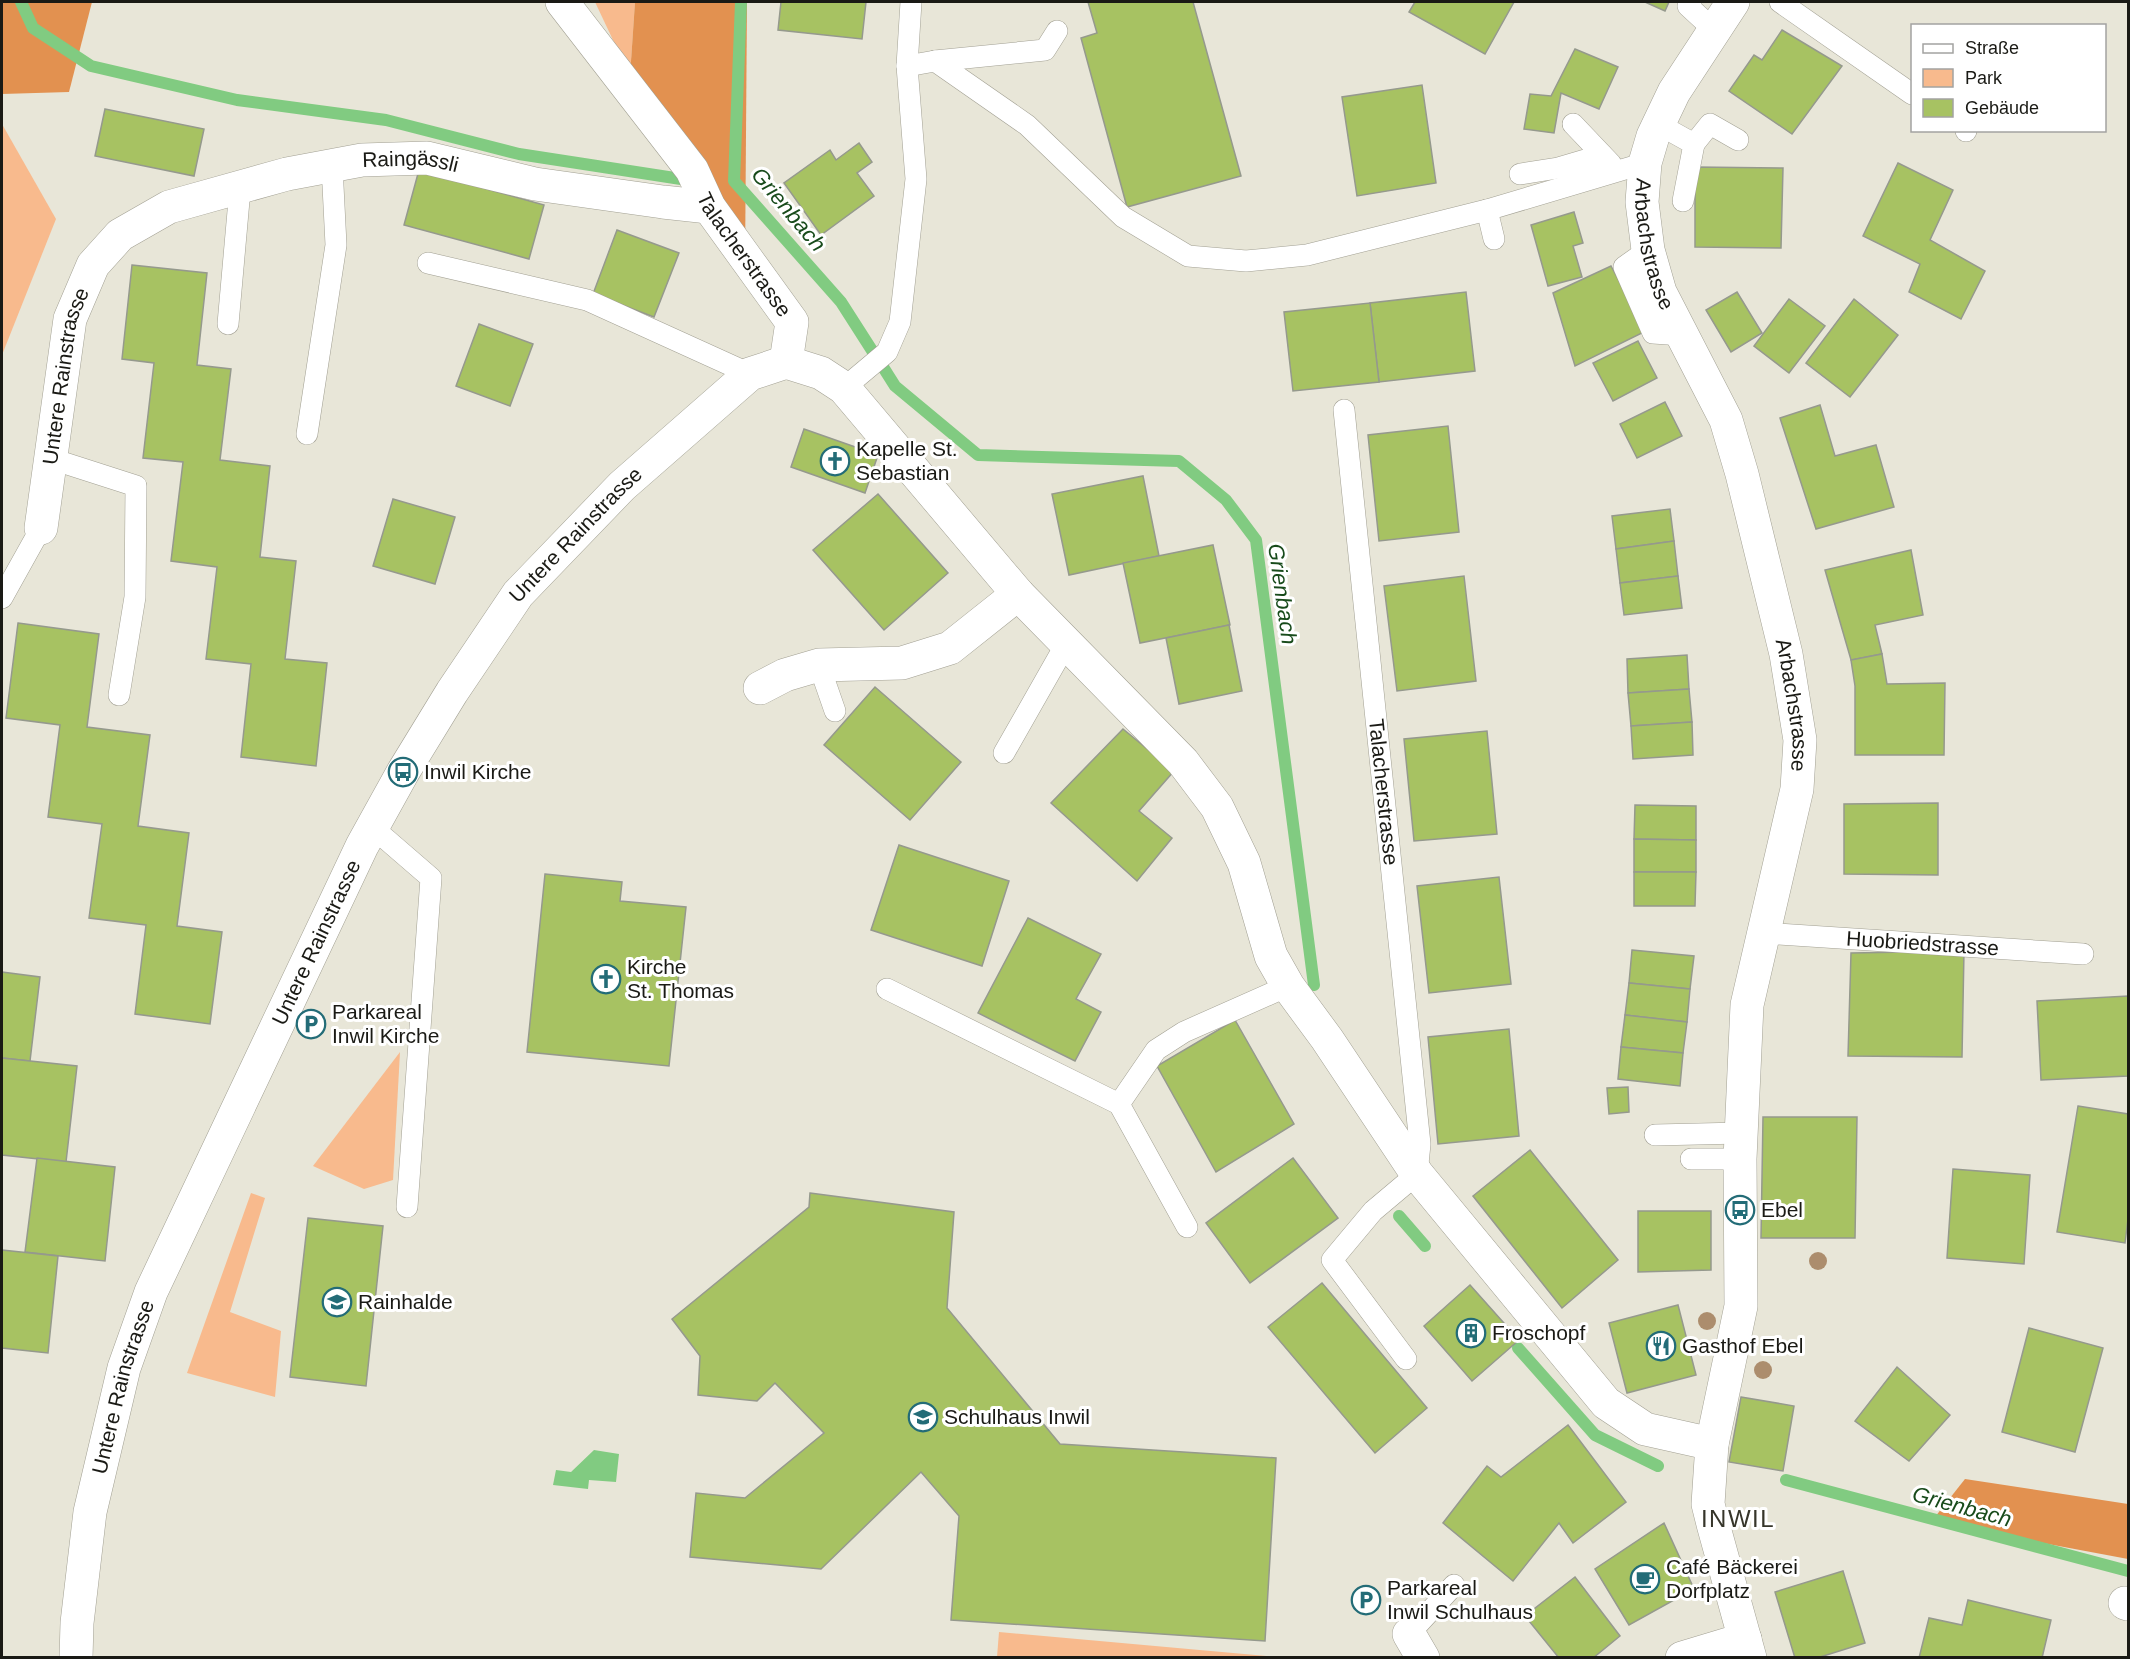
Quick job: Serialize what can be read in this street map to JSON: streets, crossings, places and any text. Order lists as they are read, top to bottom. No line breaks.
{"streets":{"street":["Raingässli","Arbachstrasse","Talacherstrasse","Untere Rainstrasse"],"lane":["Huobriedstrasse"]},"crossings":[["Raingässli","Talacherstrasse"],["Raingässli","Untere Rainstrasse"],["Arbachstrasse","Huobriedstrasse"],["Talacherstrasse","Untere Rainstrasse"]],"districts":["INWIL"],"water":["Grienbach"],"places":{"church":["Kapelle St. Sebastian","Kirche St. Thomas"],"bus stop":["Inwil Kirche","Ebel"],"parking":["Parkareal Inwil Kirche","Parkareal Inwil Schulhaus"],"school or university":["Rainhalde","Schulhaus Inwil"],"building":["Froschopf"],"restaurant":["Gasthof Ebel"],"cafe":["Café Bäckerei Dorfplatz"]},"legend":["Straße","Park","Gebäude"]}
